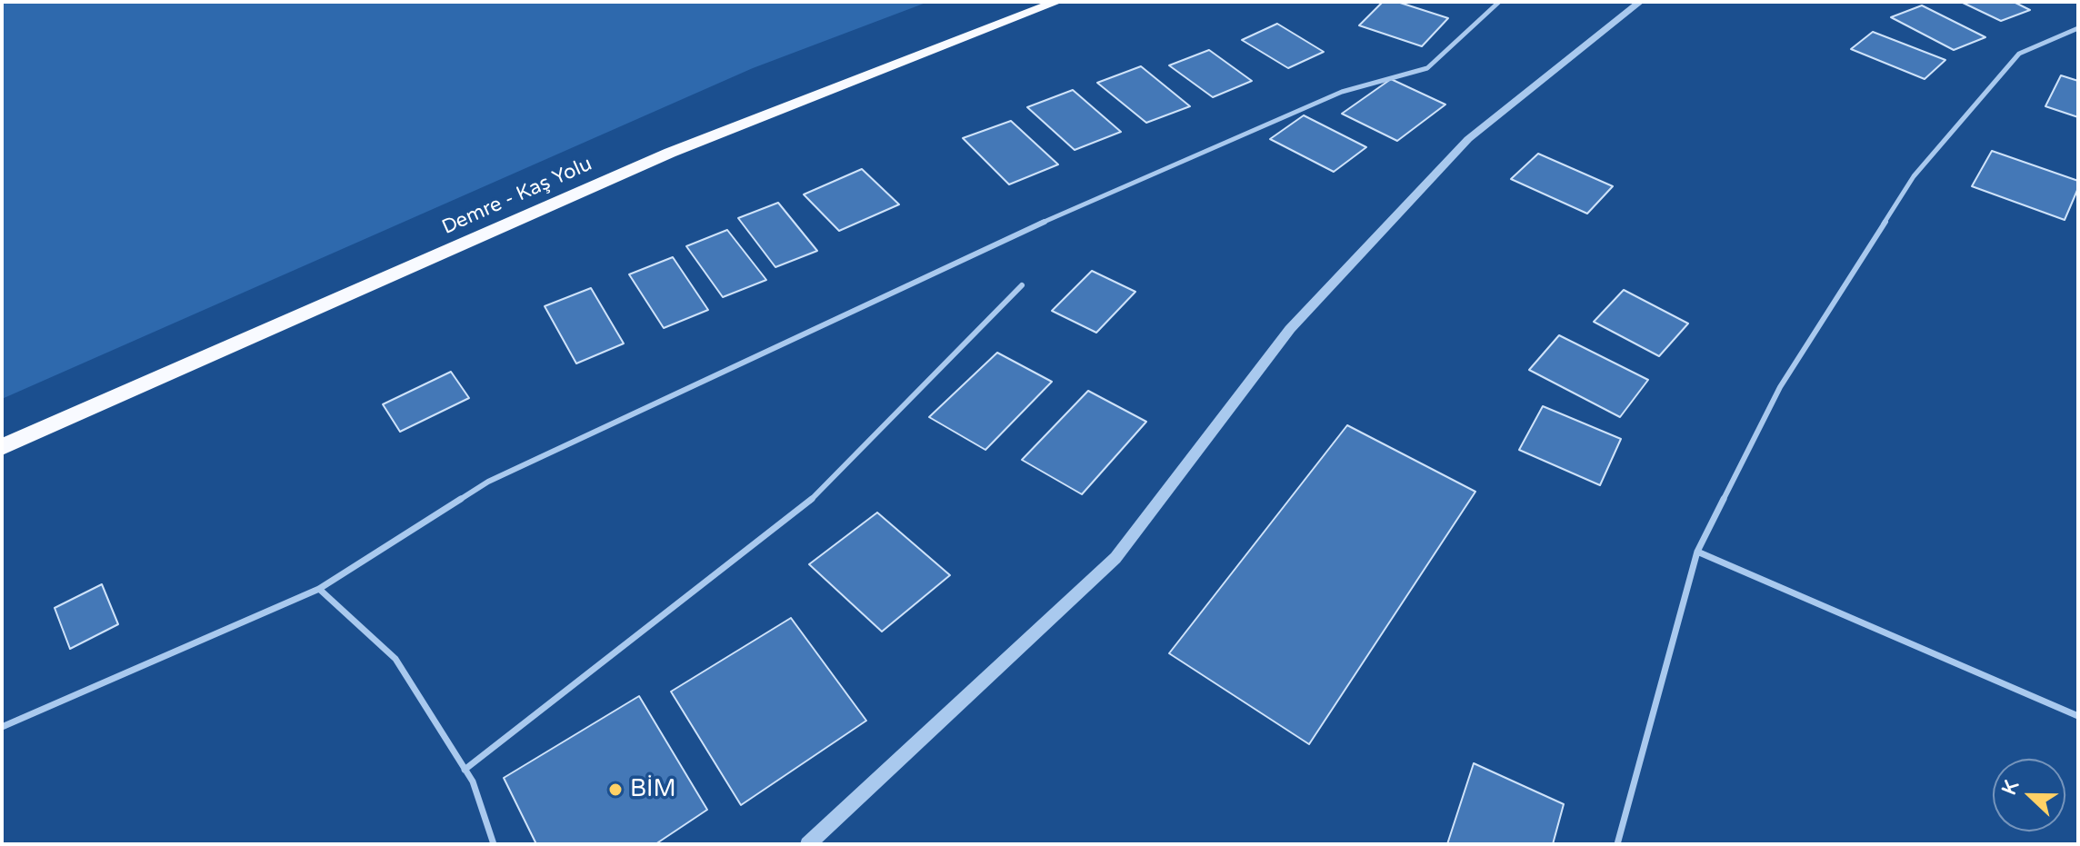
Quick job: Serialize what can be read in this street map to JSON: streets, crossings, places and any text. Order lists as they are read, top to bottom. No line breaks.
{"streets":{"highway":["Demre - Kaş Yolu"]},"places":["BİM"],"north":"left"}
